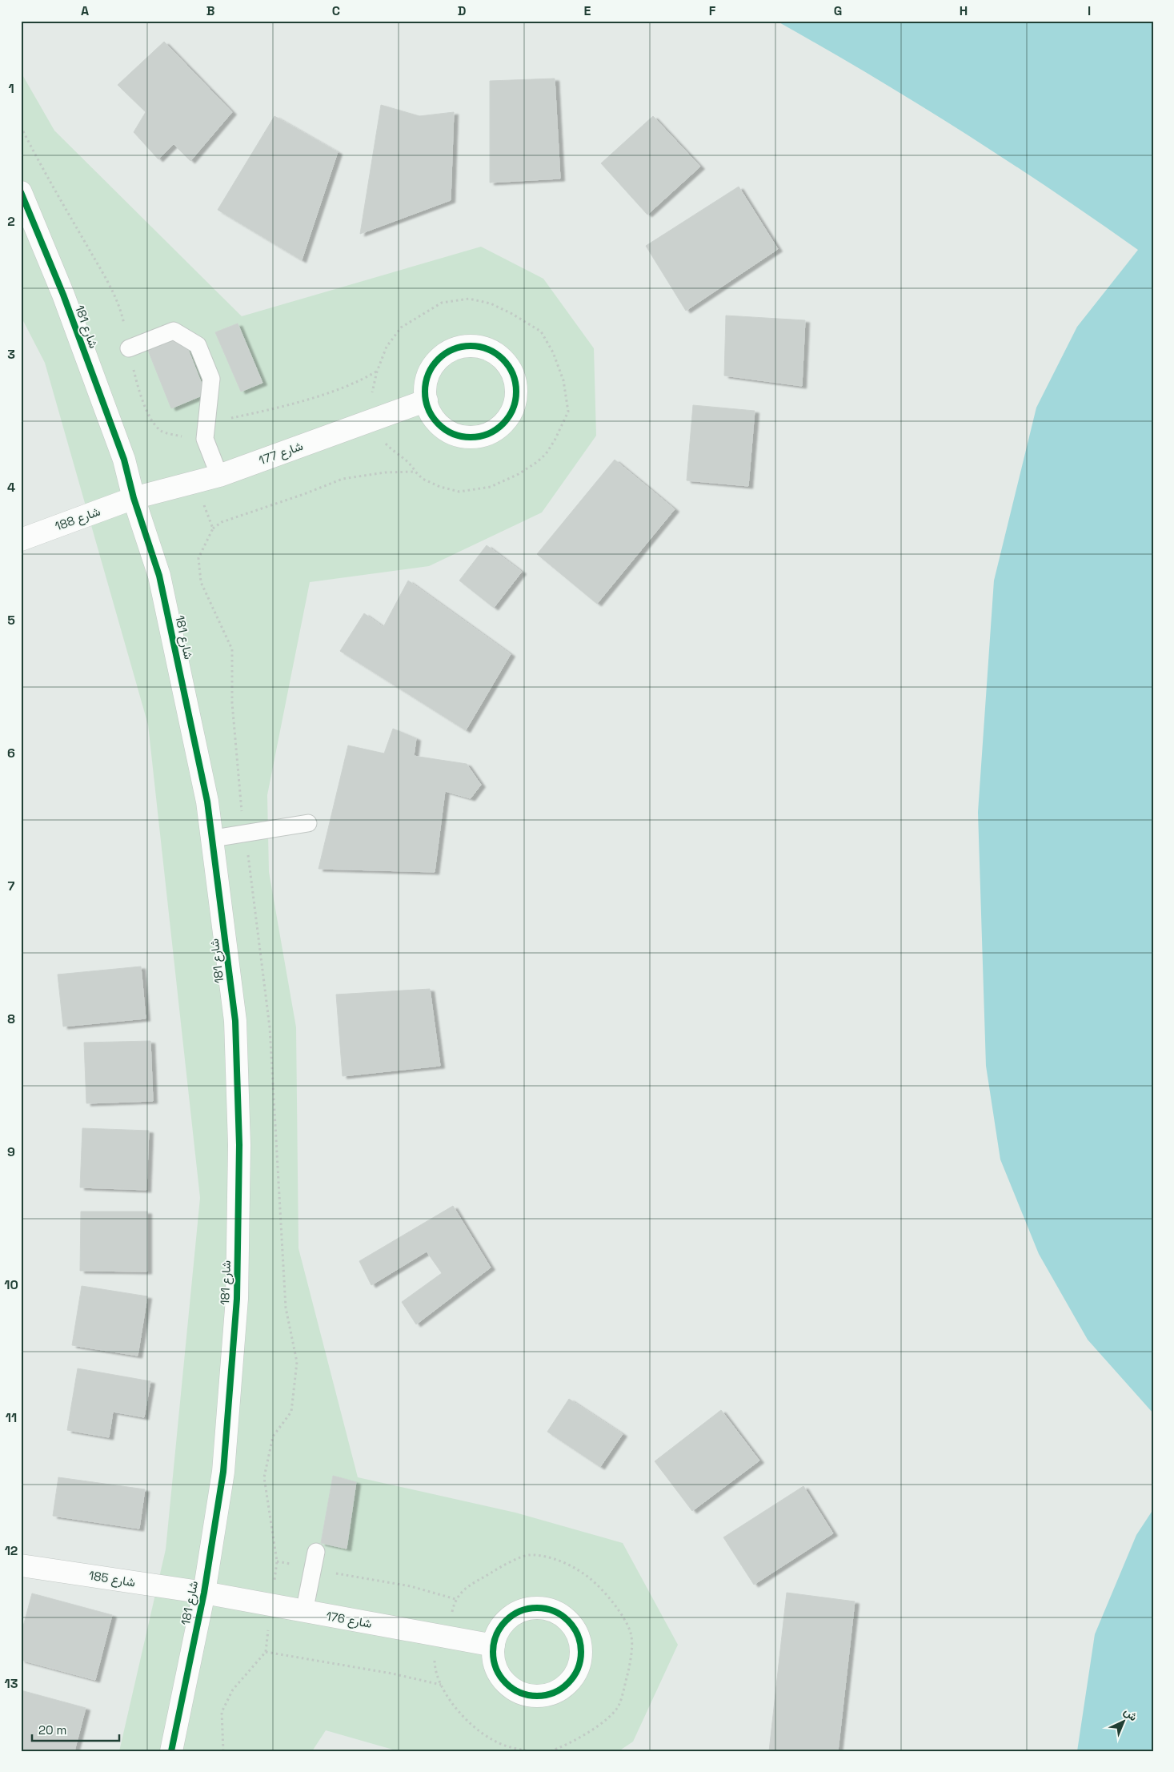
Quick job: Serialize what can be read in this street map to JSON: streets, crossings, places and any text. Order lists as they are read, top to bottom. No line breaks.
{"streets":{"street":["شارع 181","شارع 177","شارع 188","شارع 185","شارع 176"]},"crossings":[["شارع 181","شارع 177"],["شارع 181","شارع 188"],["شارع 181","شارع 185"],["شارع 181","شارع 176"],["شارع 177","شارع 188"],["شارع 185","شارع 176"]],"scale_bar":"20 m","north":"top right","grid":{"columns":["A","B","C","D","E","F","G","H","I"],"rows":["1","2","3","4","5","6","7","8","9","10","11","12","13"]}}
